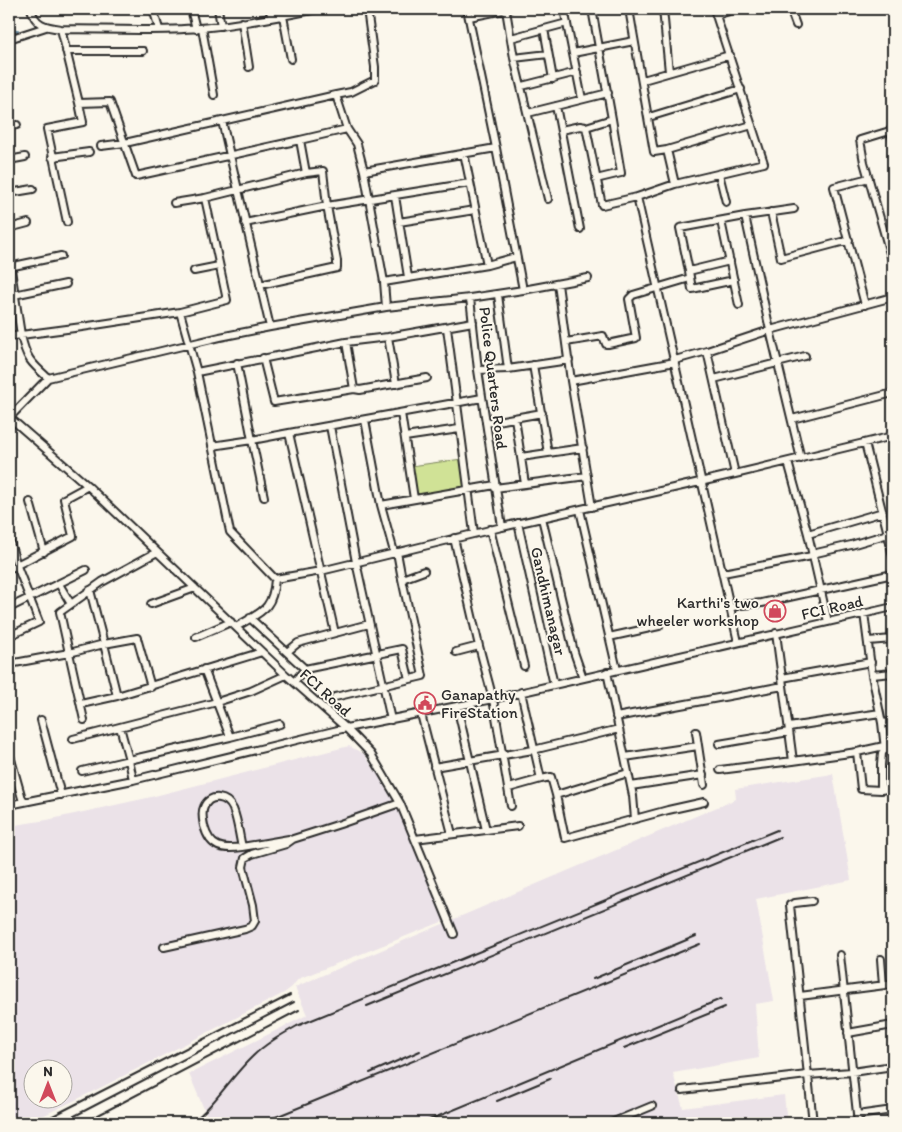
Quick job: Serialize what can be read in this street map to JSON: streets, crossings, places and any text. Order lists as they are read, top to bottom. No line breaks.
{"streets":{"street":["Police Quarters Road","Gandhimanagar","FCI Road"]},"crossings":[["Gandhimanagar","FCI Road"]],"places":{"shop":["Karthi's two wheeler workshop"],"public building":["Ganapathy FireStation"]},"north":"top"}
